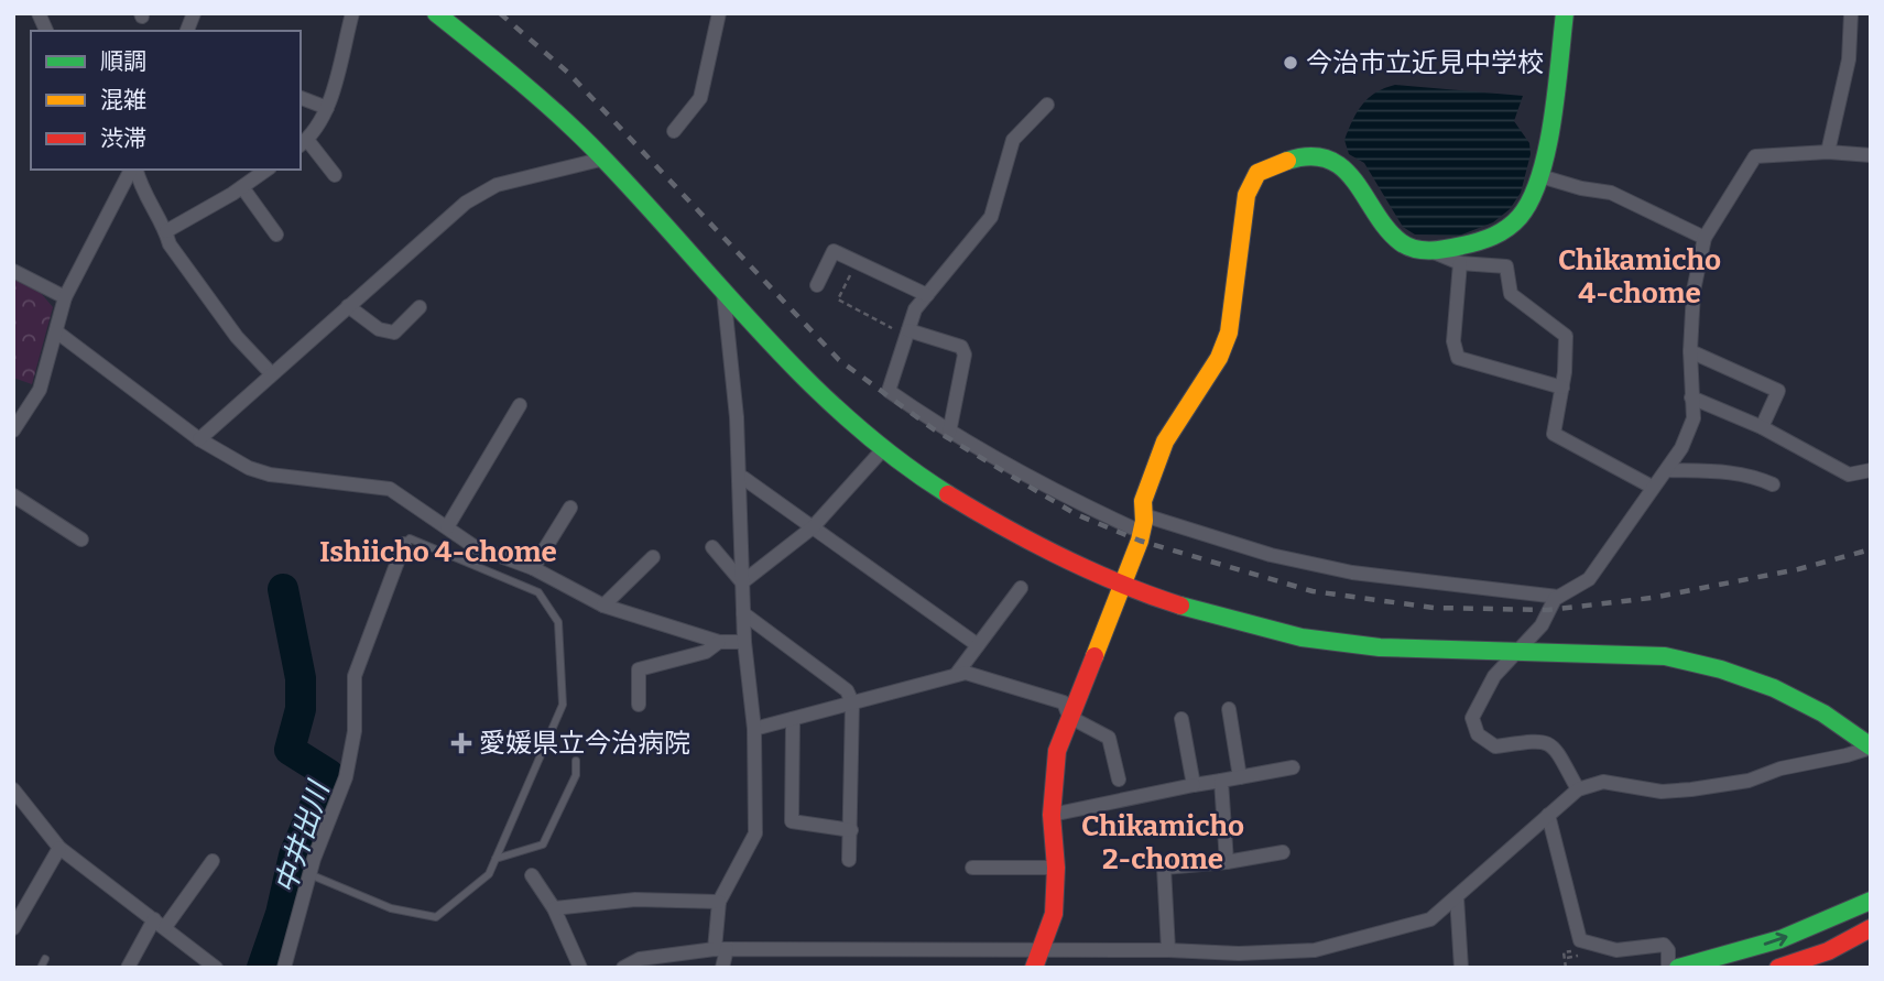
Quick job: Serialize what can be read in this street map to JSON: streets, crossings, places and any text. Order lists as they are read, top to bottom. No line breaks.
{"districts":["Chikamicho 4-chome","Ishiicho 4-chome","Chikamicho 2-chome"],"water":["中井出川"],"places":{"other":["今治市立近見中学校"],"health":["愛媛県立今治病院"]},"legend":["順調","混雑","渋滞"]}
